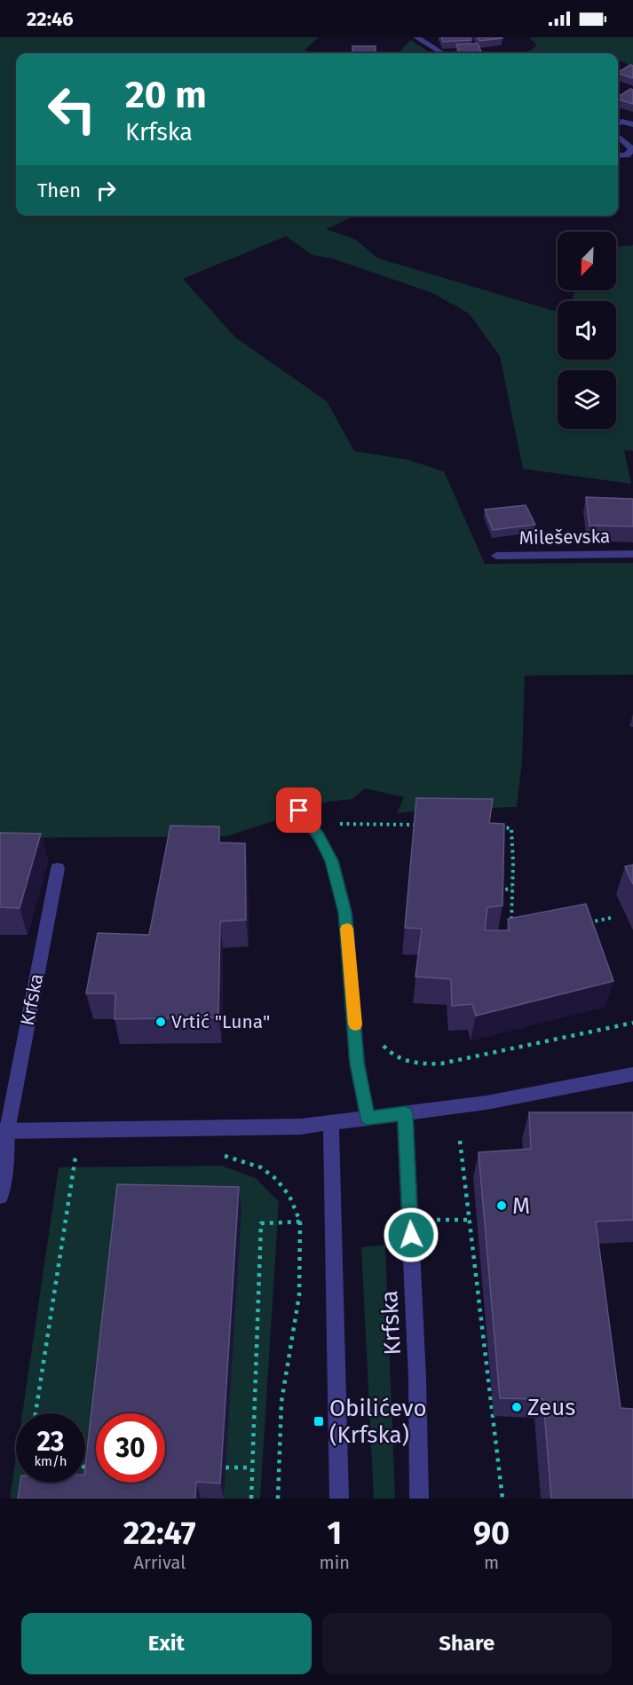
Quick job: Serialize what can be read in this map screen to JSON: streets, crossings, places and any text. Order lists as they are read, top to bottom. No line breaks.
{"streets":{"street":["Mileševska","Krfska"]},"places":{"other":["Vrtić \"Luna\"","M","Zeus"],"transit":["Obilićevo (Krfska)"]},"north":"bottom left","page":{"status":"22:46","turn":["20 m","Krfska"],"then":"Then","speed":"23 km/h","limit":"30","eta":["22:47","Arrival","1","min","90","m"],"buttons":["Exit","Share"]}}
